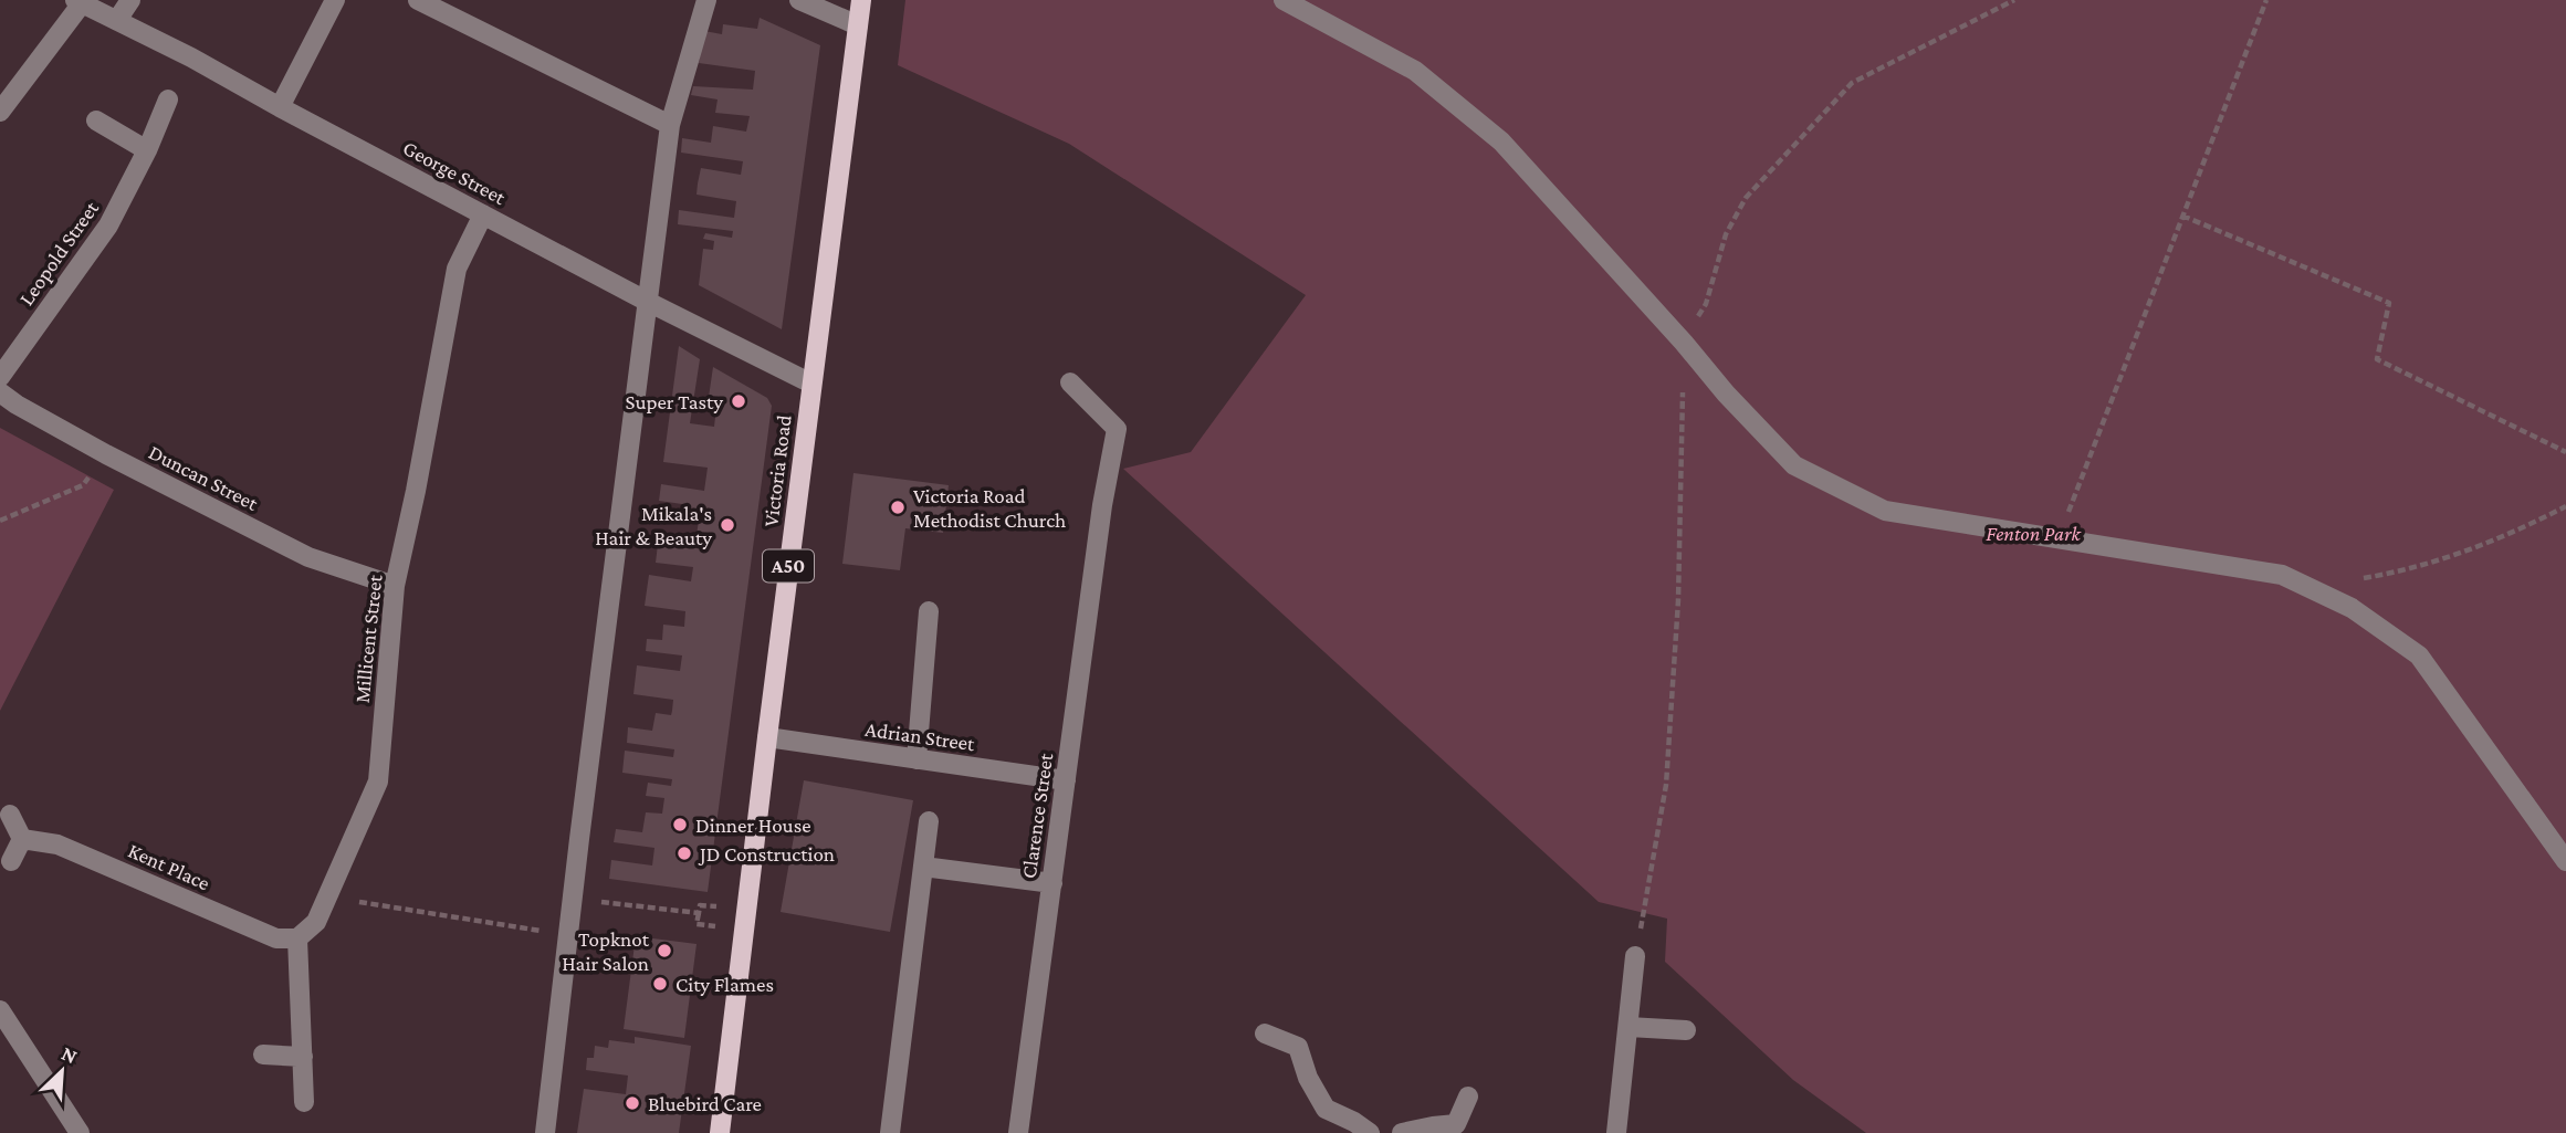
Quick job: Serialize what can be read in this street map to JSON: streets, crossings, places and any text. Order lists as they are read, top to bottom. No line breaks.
{"streets":{"main road":["Victoria Road","A50"],"street":["George Street","Leopold Street","Duncan Street","Millicent Street","Adrian Street","Clarence Street","Kent Place"]},"crossings":[["George Street","Victoria Road"],["George Street","Millicent Street"],["Victoria Road","Adrian Street"],["Duncan Street","Millicent Street"],["Millicent Street","Kent Place"],["Adrian Street","Clarence Street"]],"parks":["Fenton Park"],"places":["Super Tasty","Victoria Road Methodist Church","Mikala's Hair & Beauty","Dinner House","JD Construction","Topknot Hair Salon","City Flames","Bluebird Care"],"north":"top right"}
